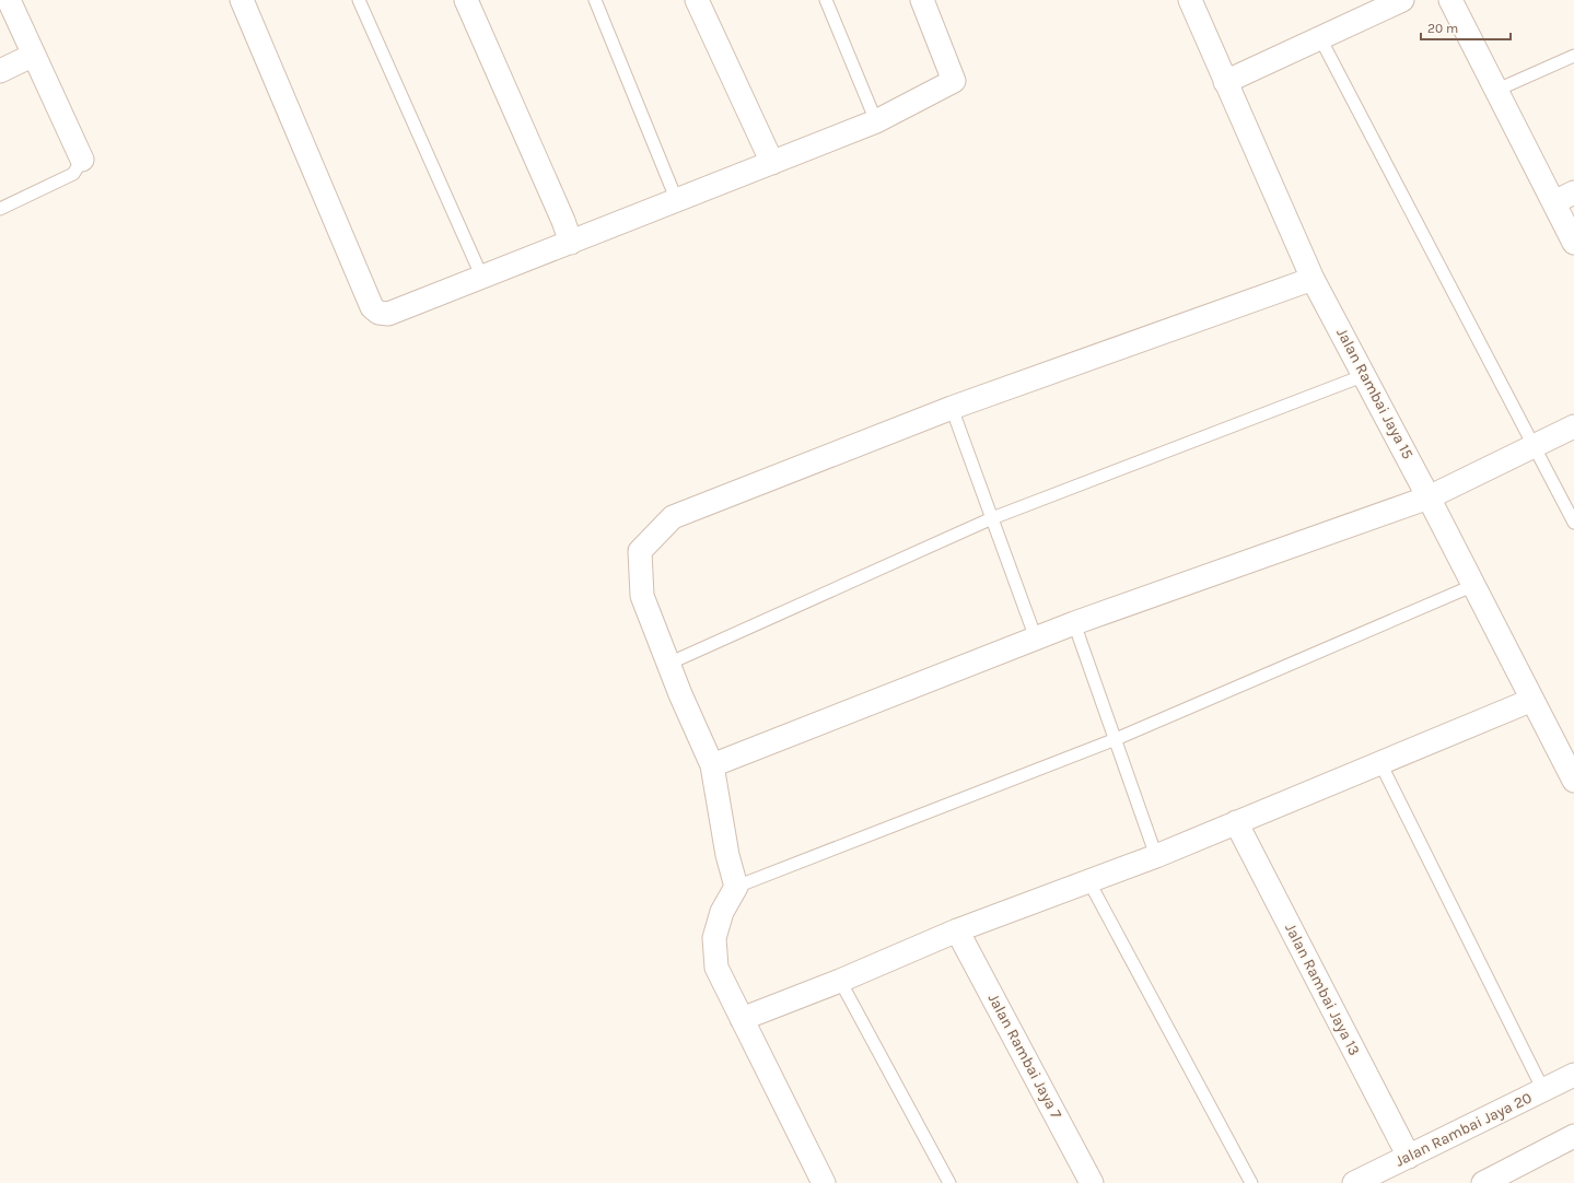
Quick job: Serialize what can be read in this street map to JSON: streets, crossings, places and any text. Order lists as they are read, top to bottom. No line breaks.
{"streets":{"street":["Jalan Rambai Jaya 15","Jalan Rambai Jaya 13","Jalan Rambai Jaya 7","Jalan Rambai Jaya 20"]},"crossings":[["Jalan Rambai Jaya 13","Jalan Rambai Jaya 20"]],"scale_bar":"20 m"}
